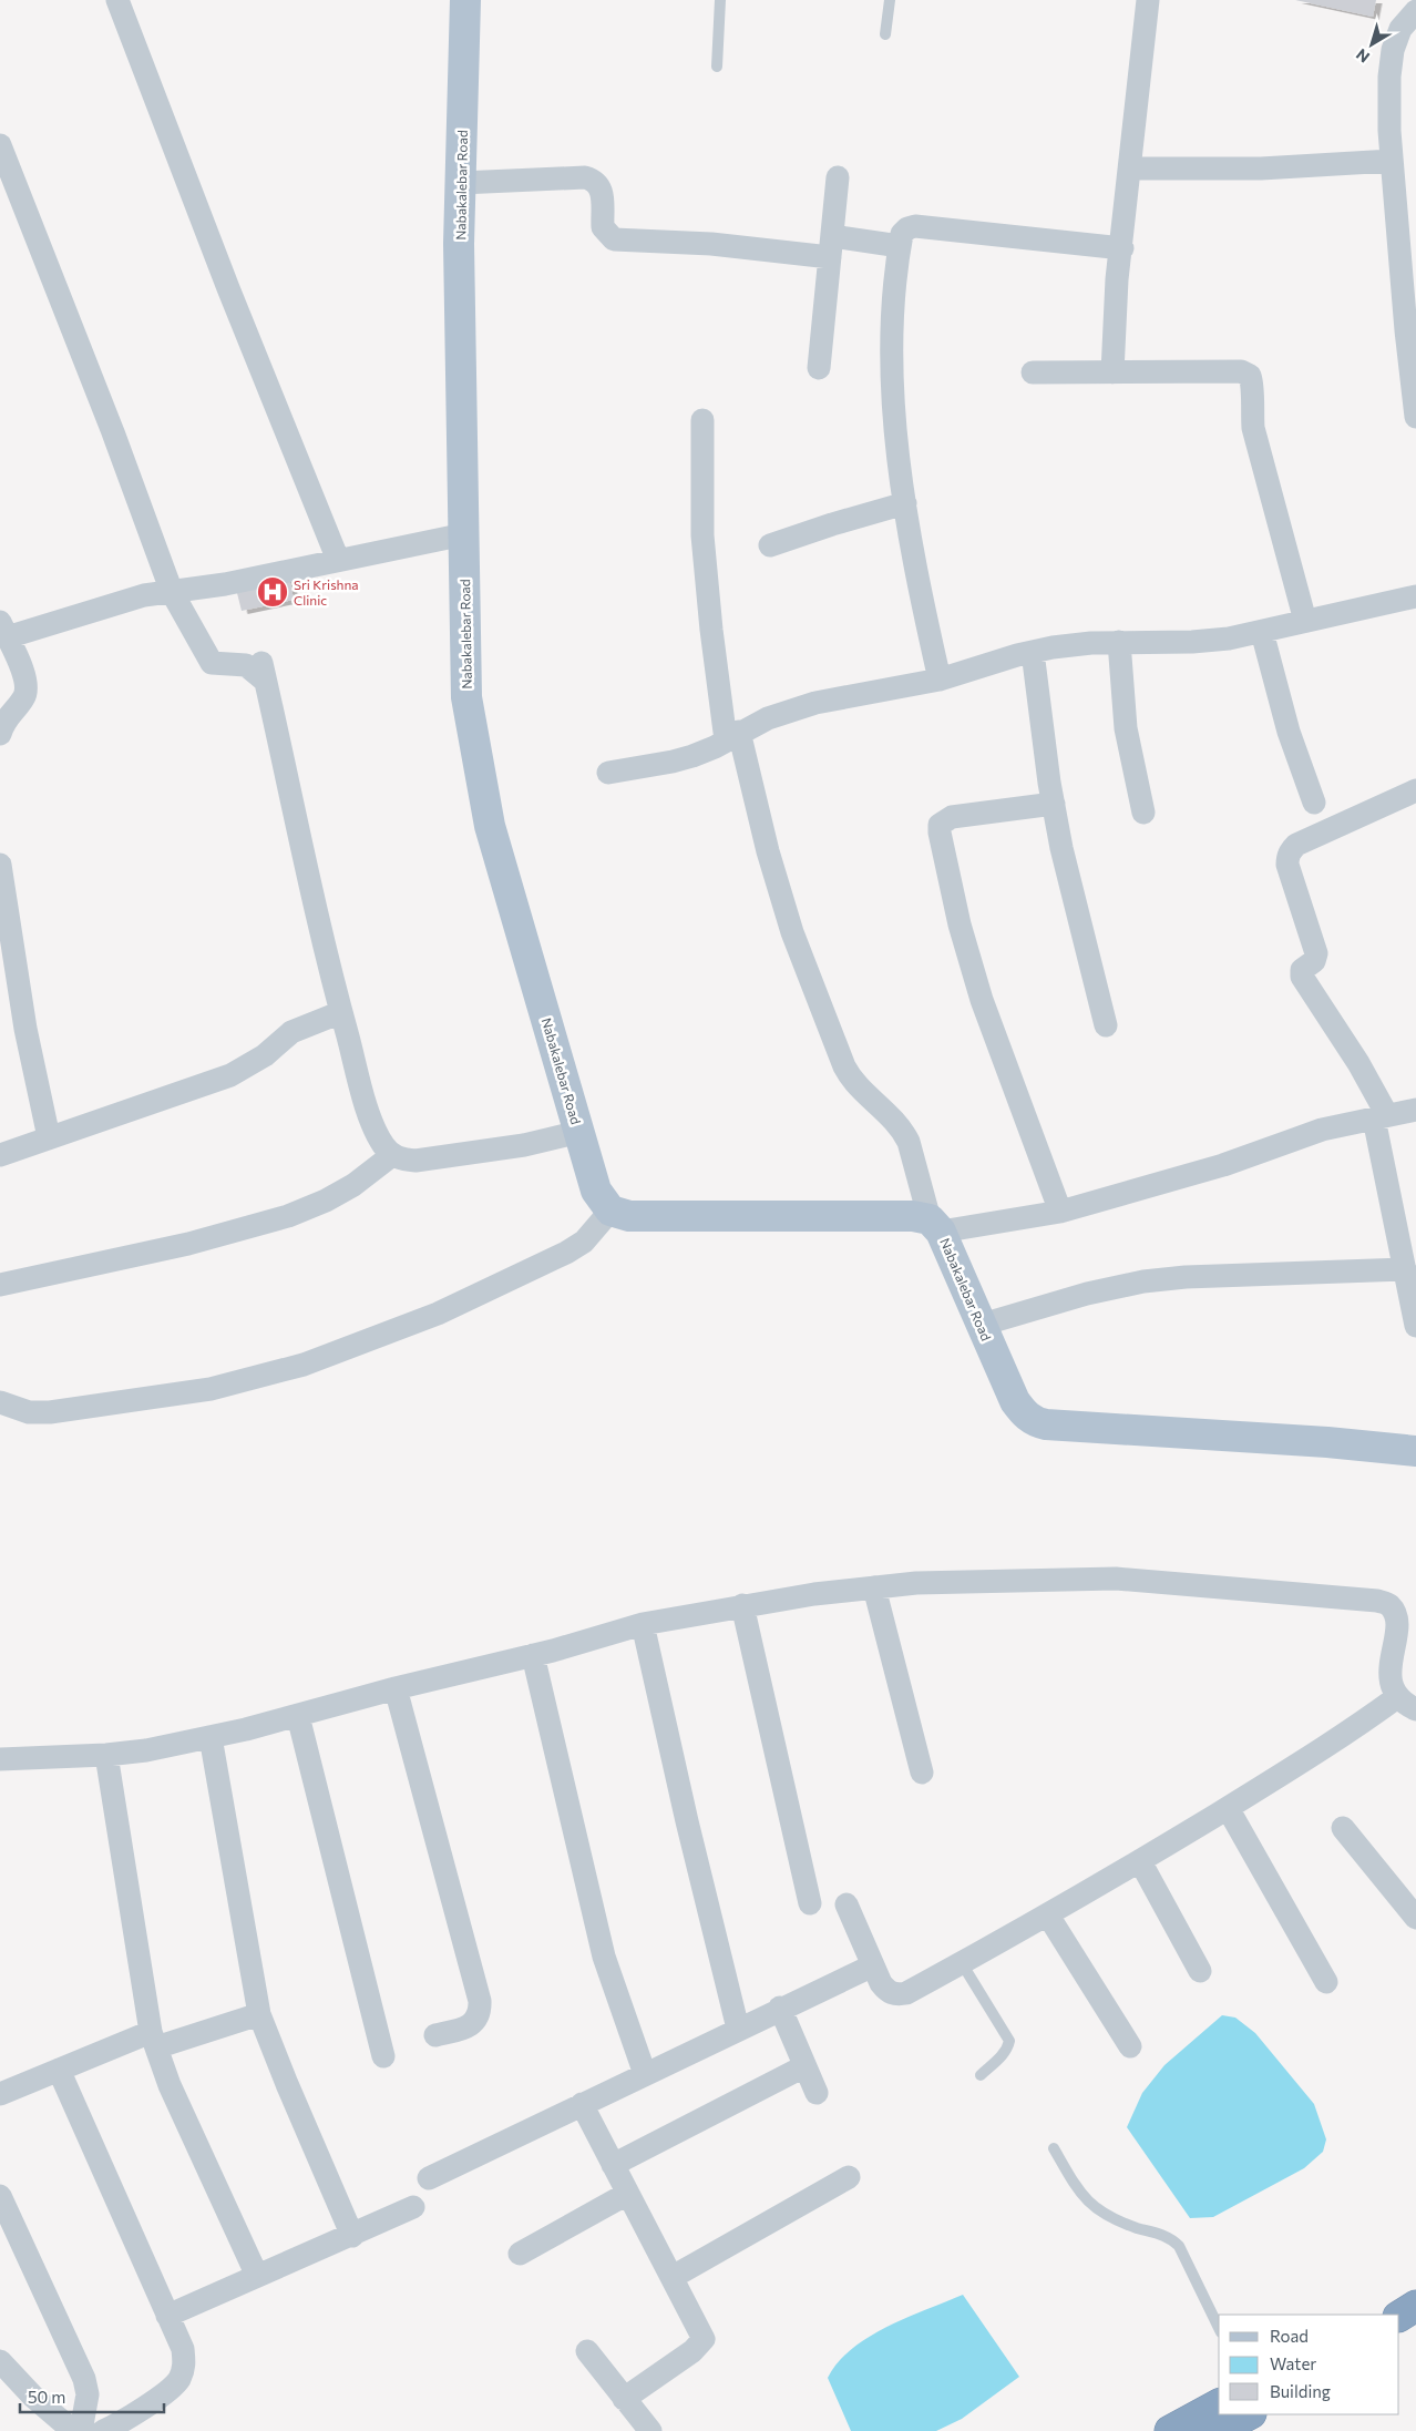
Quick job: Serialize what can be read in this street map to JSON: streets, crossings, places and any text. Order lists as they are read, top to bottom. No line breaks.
{"streets":{"main road":["Nabakalebar Road"]},"places":{"hospital":["Sri Krishna Clinic"]},"legend":["Road","Water","Building"],"scale_bar":"50 m","north":"bottom left"}
